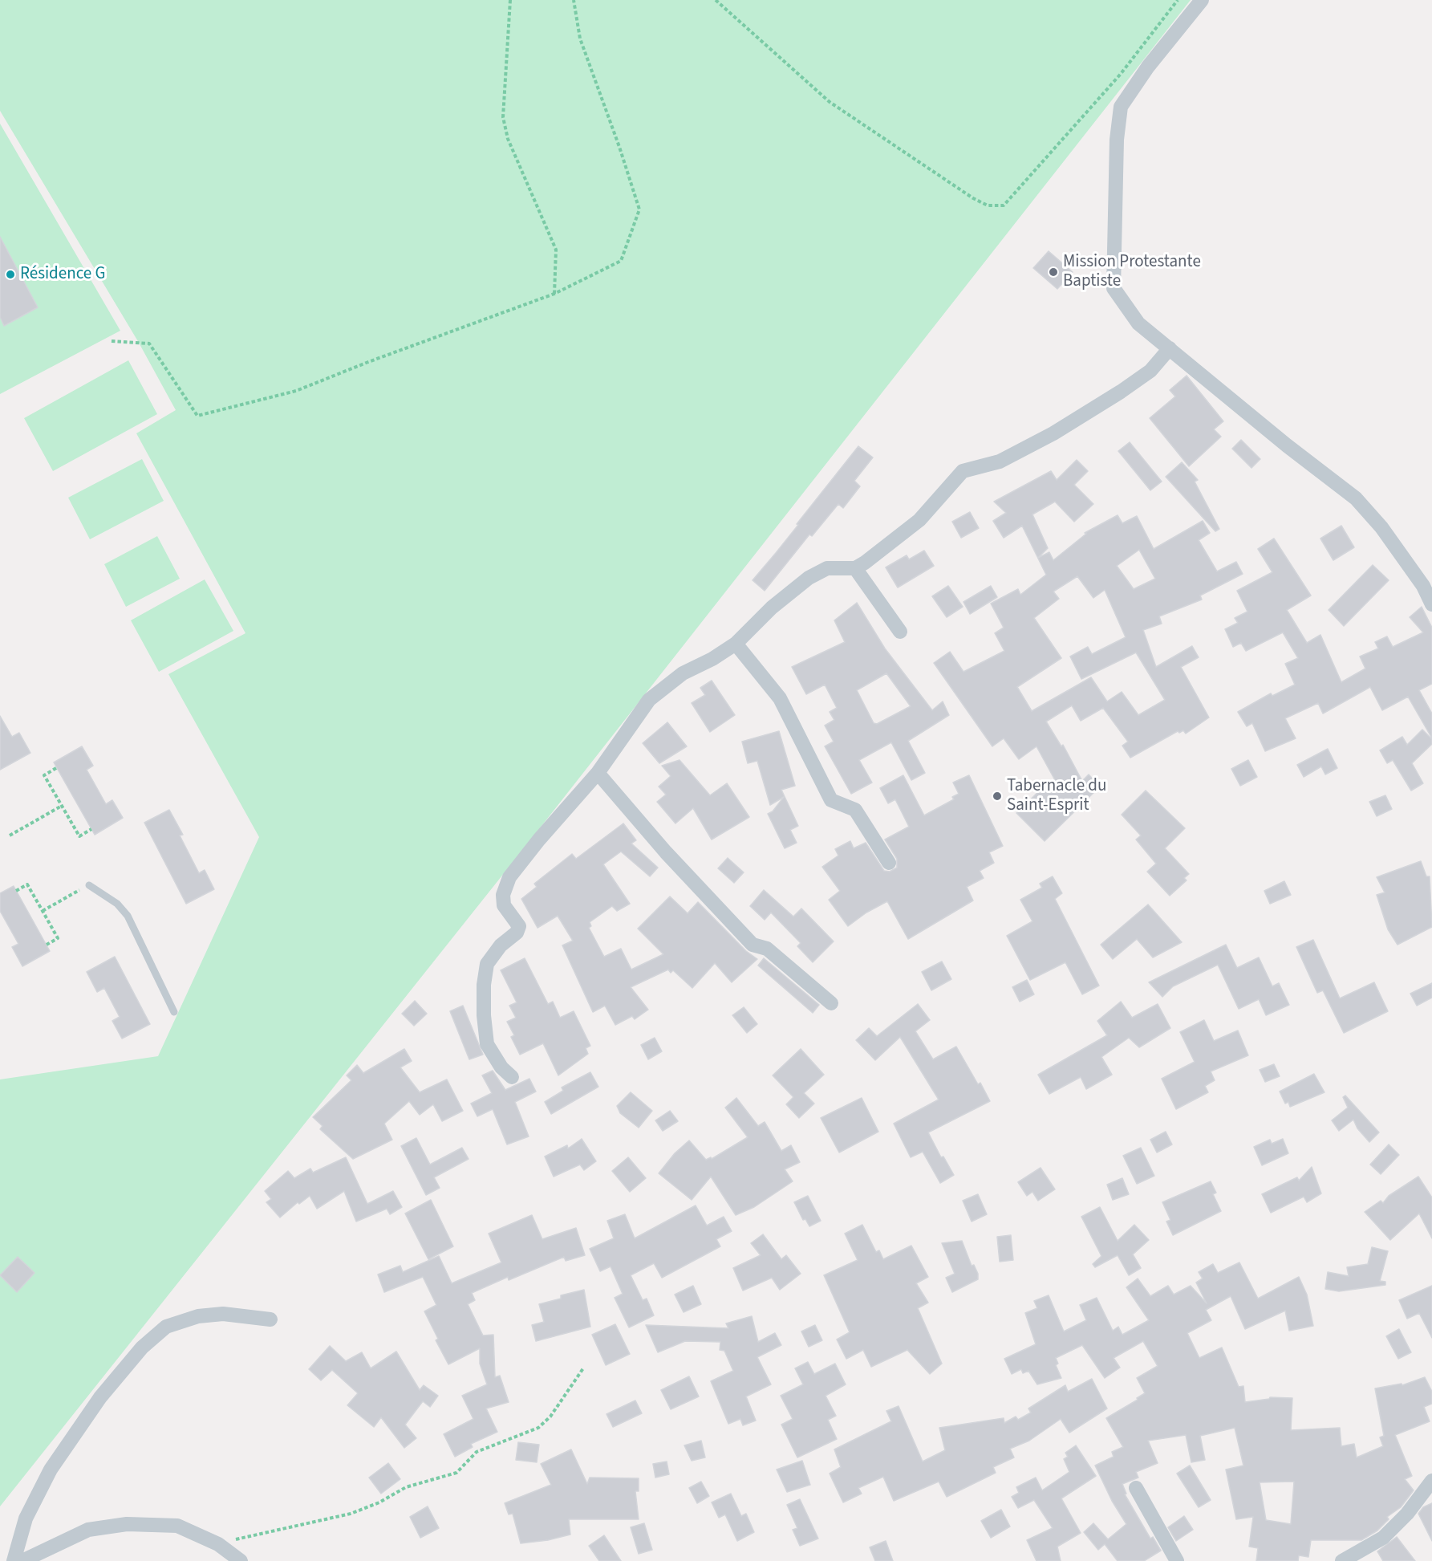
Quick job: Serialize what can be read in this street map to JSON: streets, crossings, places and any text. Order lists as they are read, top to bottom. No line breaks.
{"places":["Mission Protestante Baptiste","Résidence G","Tabernacle du Saint-Esprit"]}
